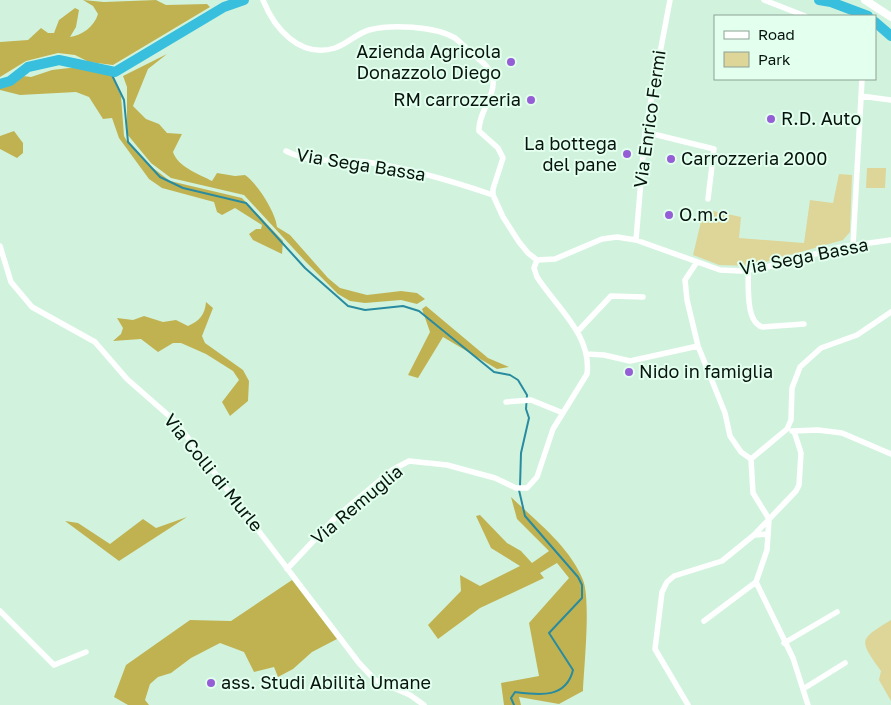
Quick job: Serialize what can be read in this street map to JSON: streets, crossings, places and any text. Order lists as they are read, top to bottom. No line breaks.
{"streets":{"street":["Via Enrico Fermi","Via Sega Bassa","Via Colli di Murle","Via Remuglia"]},"crossings":[["Via Enrico Fermi","Via Sega Bassa"],["Via Colli di Murle","Via Remuglia"]],"places":["Azienda Agricola Donazzolo Diego","RM carrozzeria","R.D. Auto","La bottega del pane","Carrozzeria 2000","O.m.c","Nido in famiglia","ass. Studi Abilità Umane"],"legend":["Road","Park"]}
